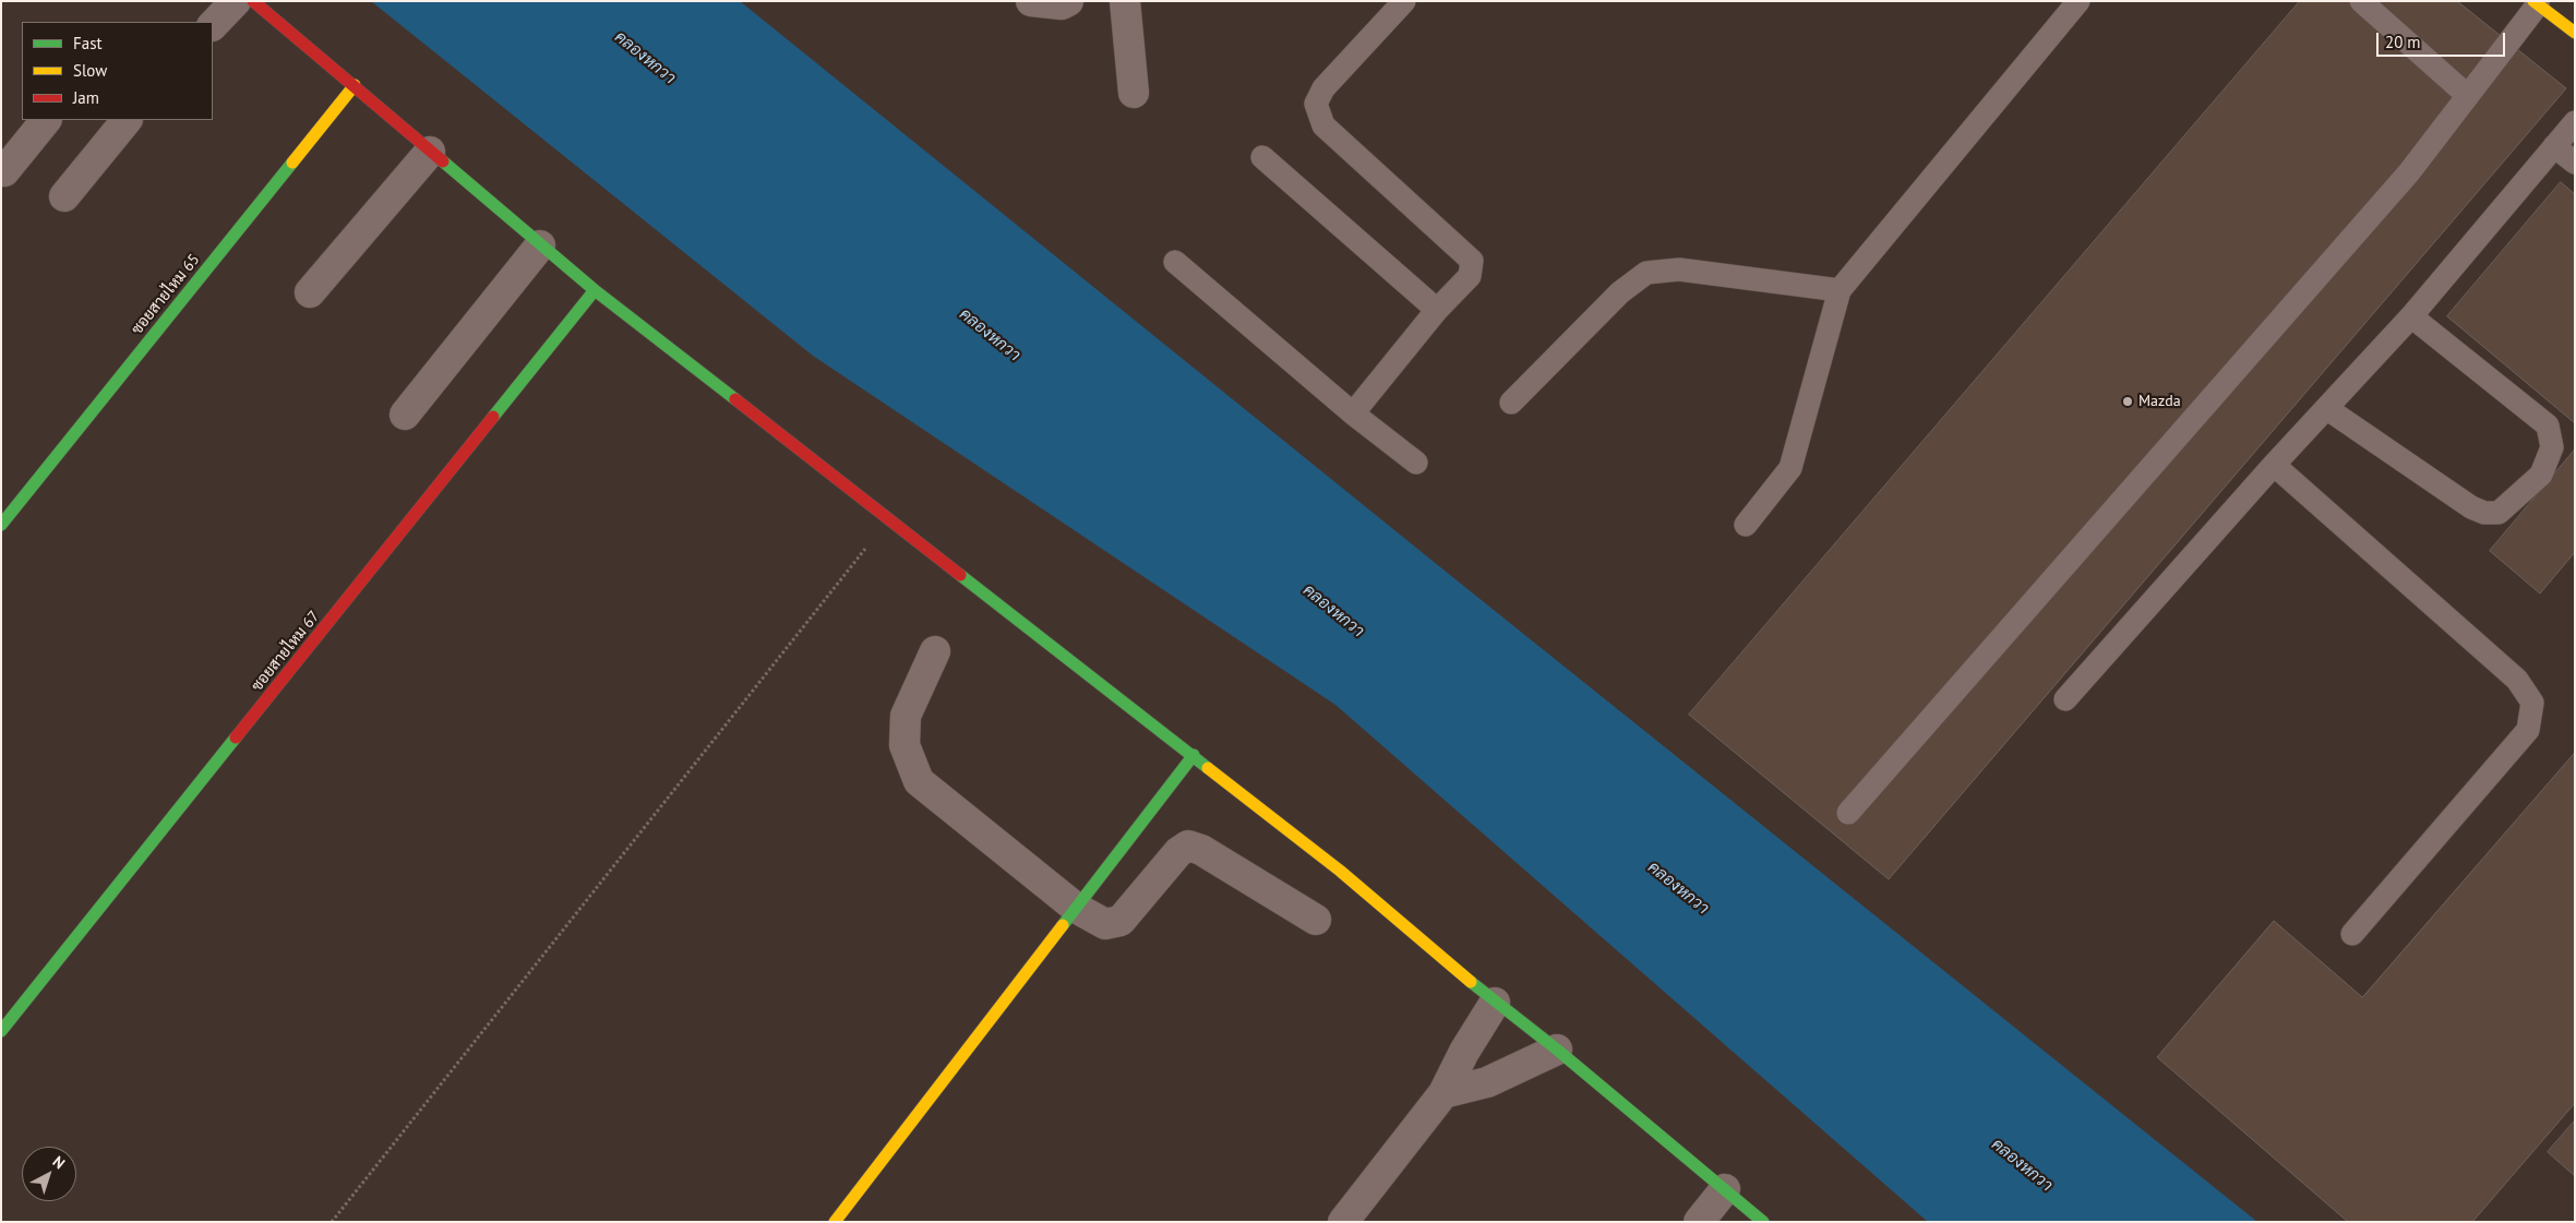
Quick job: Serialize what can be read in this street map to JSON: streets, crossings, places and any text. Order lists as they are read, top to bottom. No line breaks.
{"streets":{"street":["ซอยสายไหม 65","ซอยสายไหม 67"]},"water":["คลองหกวา"],"places":["Mazda"],"legend":["Fast","Slow","Jam"],"scale_bar":"20 m","north":"top right"}
